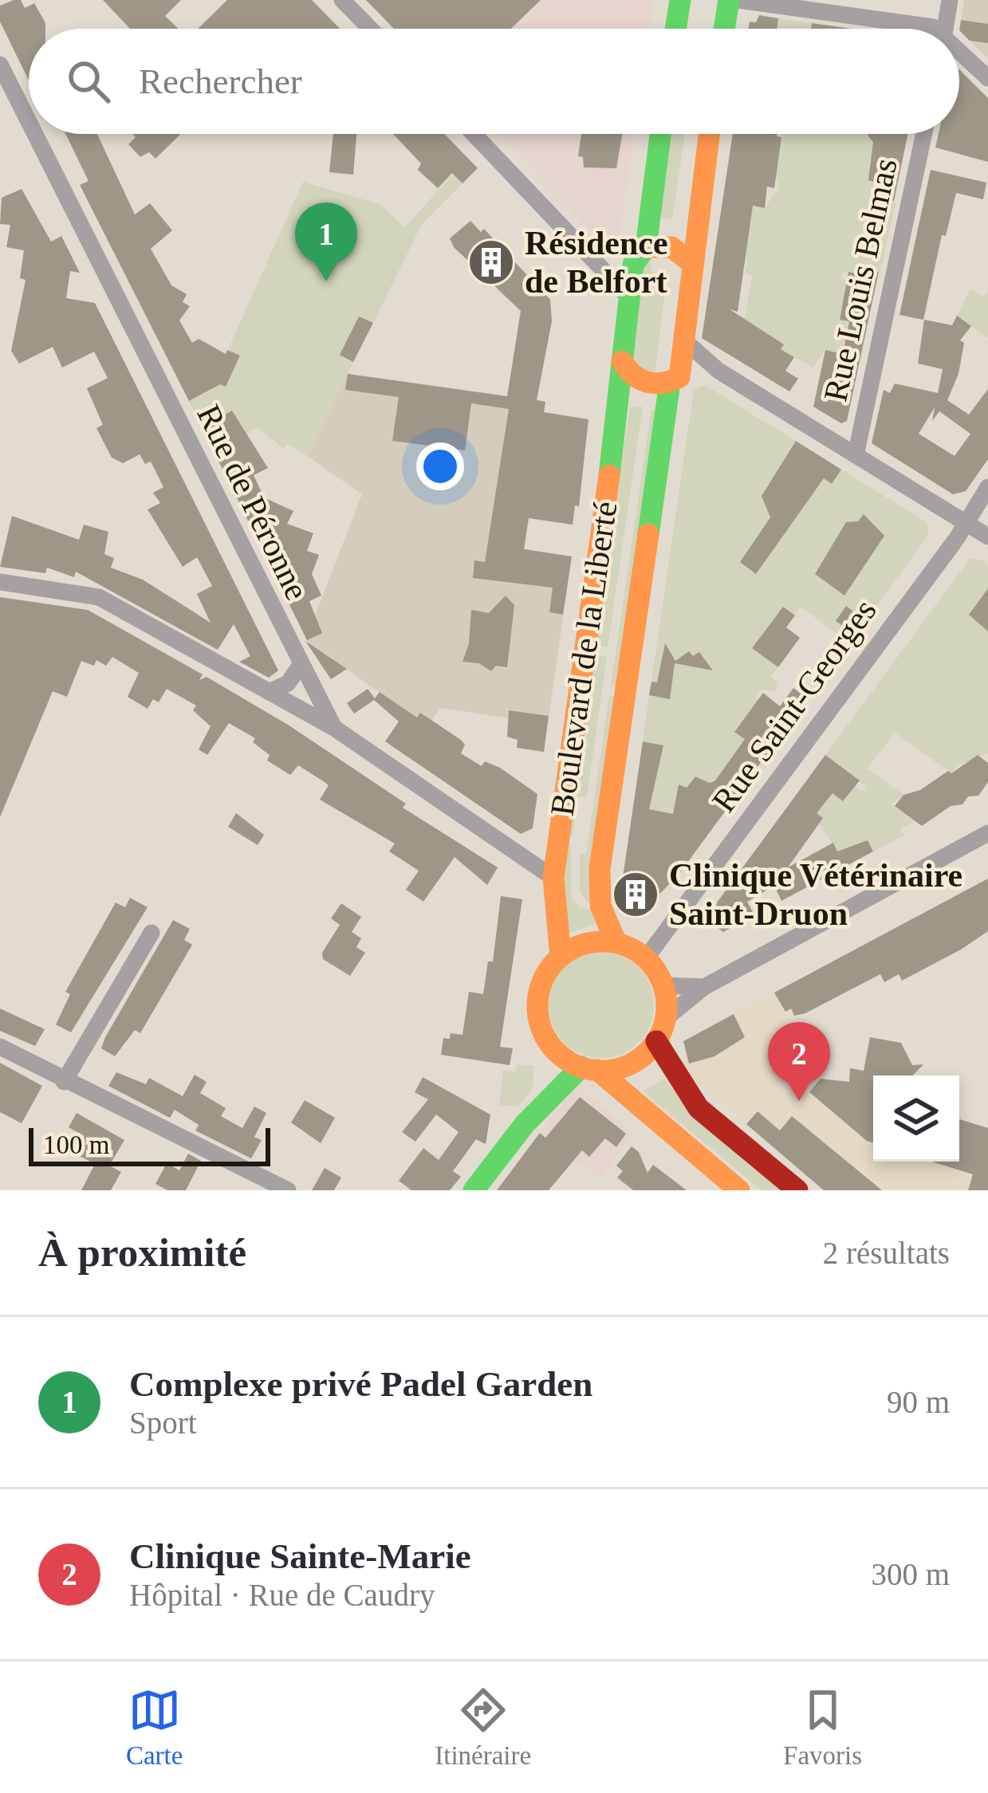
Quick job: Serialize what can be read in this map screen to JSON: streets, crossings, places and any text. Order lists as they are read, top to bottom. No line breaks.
{"streets":{"main road":["Boulevard de la Liberté"],"street":["Rue Louis Belmas","Rue de Péronne","Rue Saint-Georges"]},"crossings":[["Rue de Péronne","Boulevard de la Liberté"],["Boulevard de la Liberté","Rue Saint-Georges"]],"places":{"building":["Résidence de Belfort","Clinique Vétérinaire Saint-Druon"]},"scale_bar":"100 m","page":{"search":"Rechercher","pins":["1","2"],"scale":"100 m","heading":["À proximité","2 résultats"],"list":[{"mark":"1","name":"Complexe privé Padel Garden","note":"Sport","value":"90 m"},{"mark":"2","name":"Clinique Sainte-Marie","note":"Hôpital · Rue de Caudry","value":"300 m"}],"nav":["Carte","Itinéraire","Favoris"]}}
